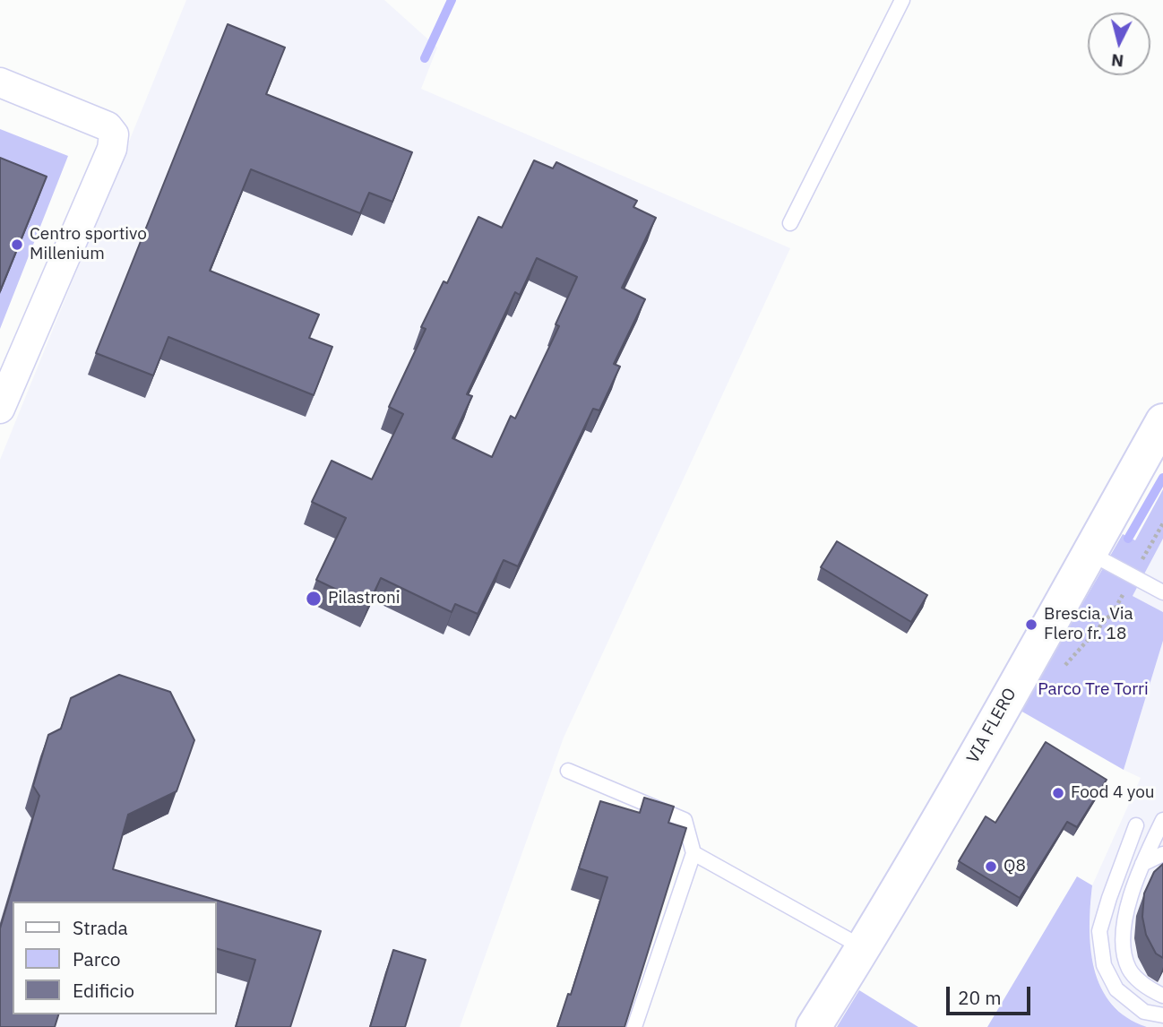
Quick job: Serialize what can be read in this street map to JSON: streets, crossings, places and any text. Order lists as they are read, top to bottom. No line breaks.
{"streets":{"street":["VIA FLERO"]},"parks":["Parco Tre Torri"],"places":["Centro sportivo Millenium","Pilastroni","Brescia, Via Flero fr. 18","Food 4 you","Q8"],"legend":["Strada","Parco","Edificio"],"scale_bar":"20 m","north":"bottom"}
